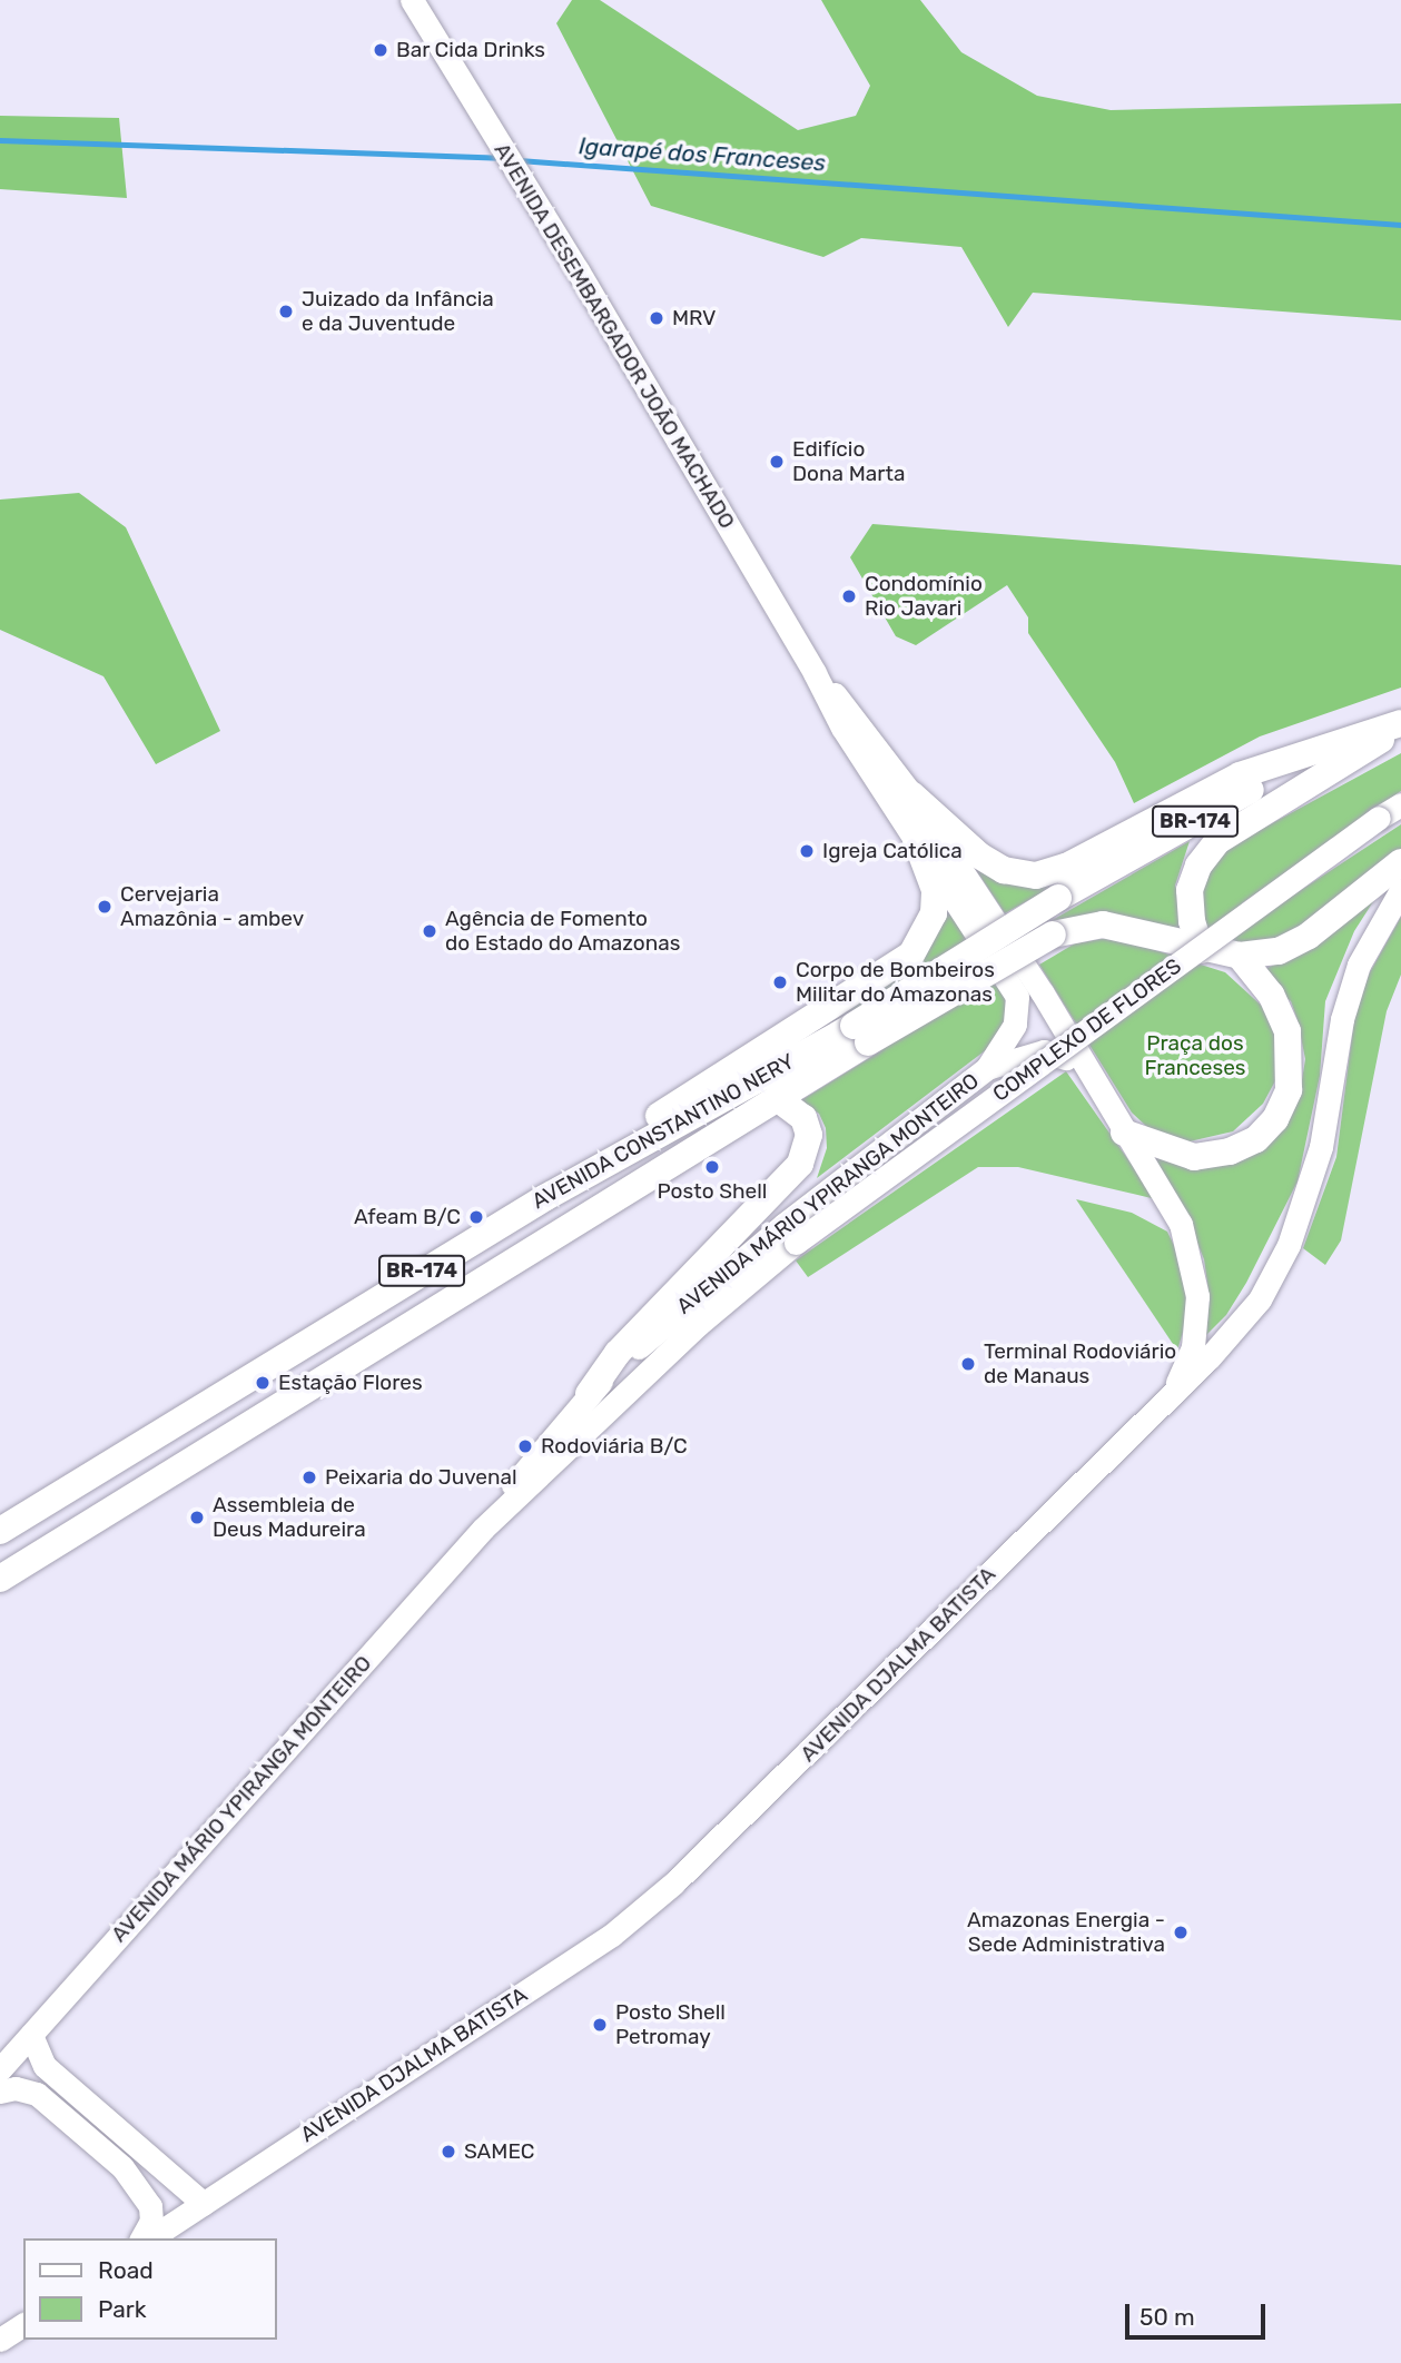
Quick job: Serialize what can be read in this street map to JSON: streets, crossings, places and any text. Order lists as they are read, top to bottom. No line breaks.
{"streets":{"highway":["BR-174","AVENIDA CONSTANTINO NERY"],"main road":["AVENIDA DESEMBARGADOR JOÃO MACHADO","COMPLEXO DE FLORES","AVENIDA MÁRIO YPIRANGA MONTEIRO","AVENIDA DJALMA BATISTA"]},"crossings":[["AVENIDA DESEMBARGADOR JOÃO MACHADO","AVENIDA MÁRIO YPIRANGA MONTEIRO"],["AVENIDA DESEMBARGADOR JOÃO MACHADO","AVENIDA DJALMA BATISTA"],["BR-174","AVENIDA CONSTANTINO NERY"],["COMPLEXO DE FLORES","AVENIDA MÁRIO YPIRANGA MONTEIRO"]],"water":["Igarapé dos Franceses"],"parks":["Praça dos Franceses"],"places":["Bar Cida Drinks","Juizado da Infância e da Juventude","MRV","Edifício Dona Marta","Condomínio Rio Javari","Igreja Católica","Cervejaria Amazônia - ambev","Agência de Fomento do Estado do Amazonas","Corpo de Bombeiros Militar do Amazonas","Posto Shell","Afeam B/C","Terminal Rodoviário de Manaus","Estação Flores","Rodoviária B/C","Peixaria do Juvenal","Assembleia de Deus Madureira","Amazonas Energia - Sede Administrativa","Posto Shell Petromay","SAMEC"],"legend":["Road","Park"],"scale_bar":"50 m"}
